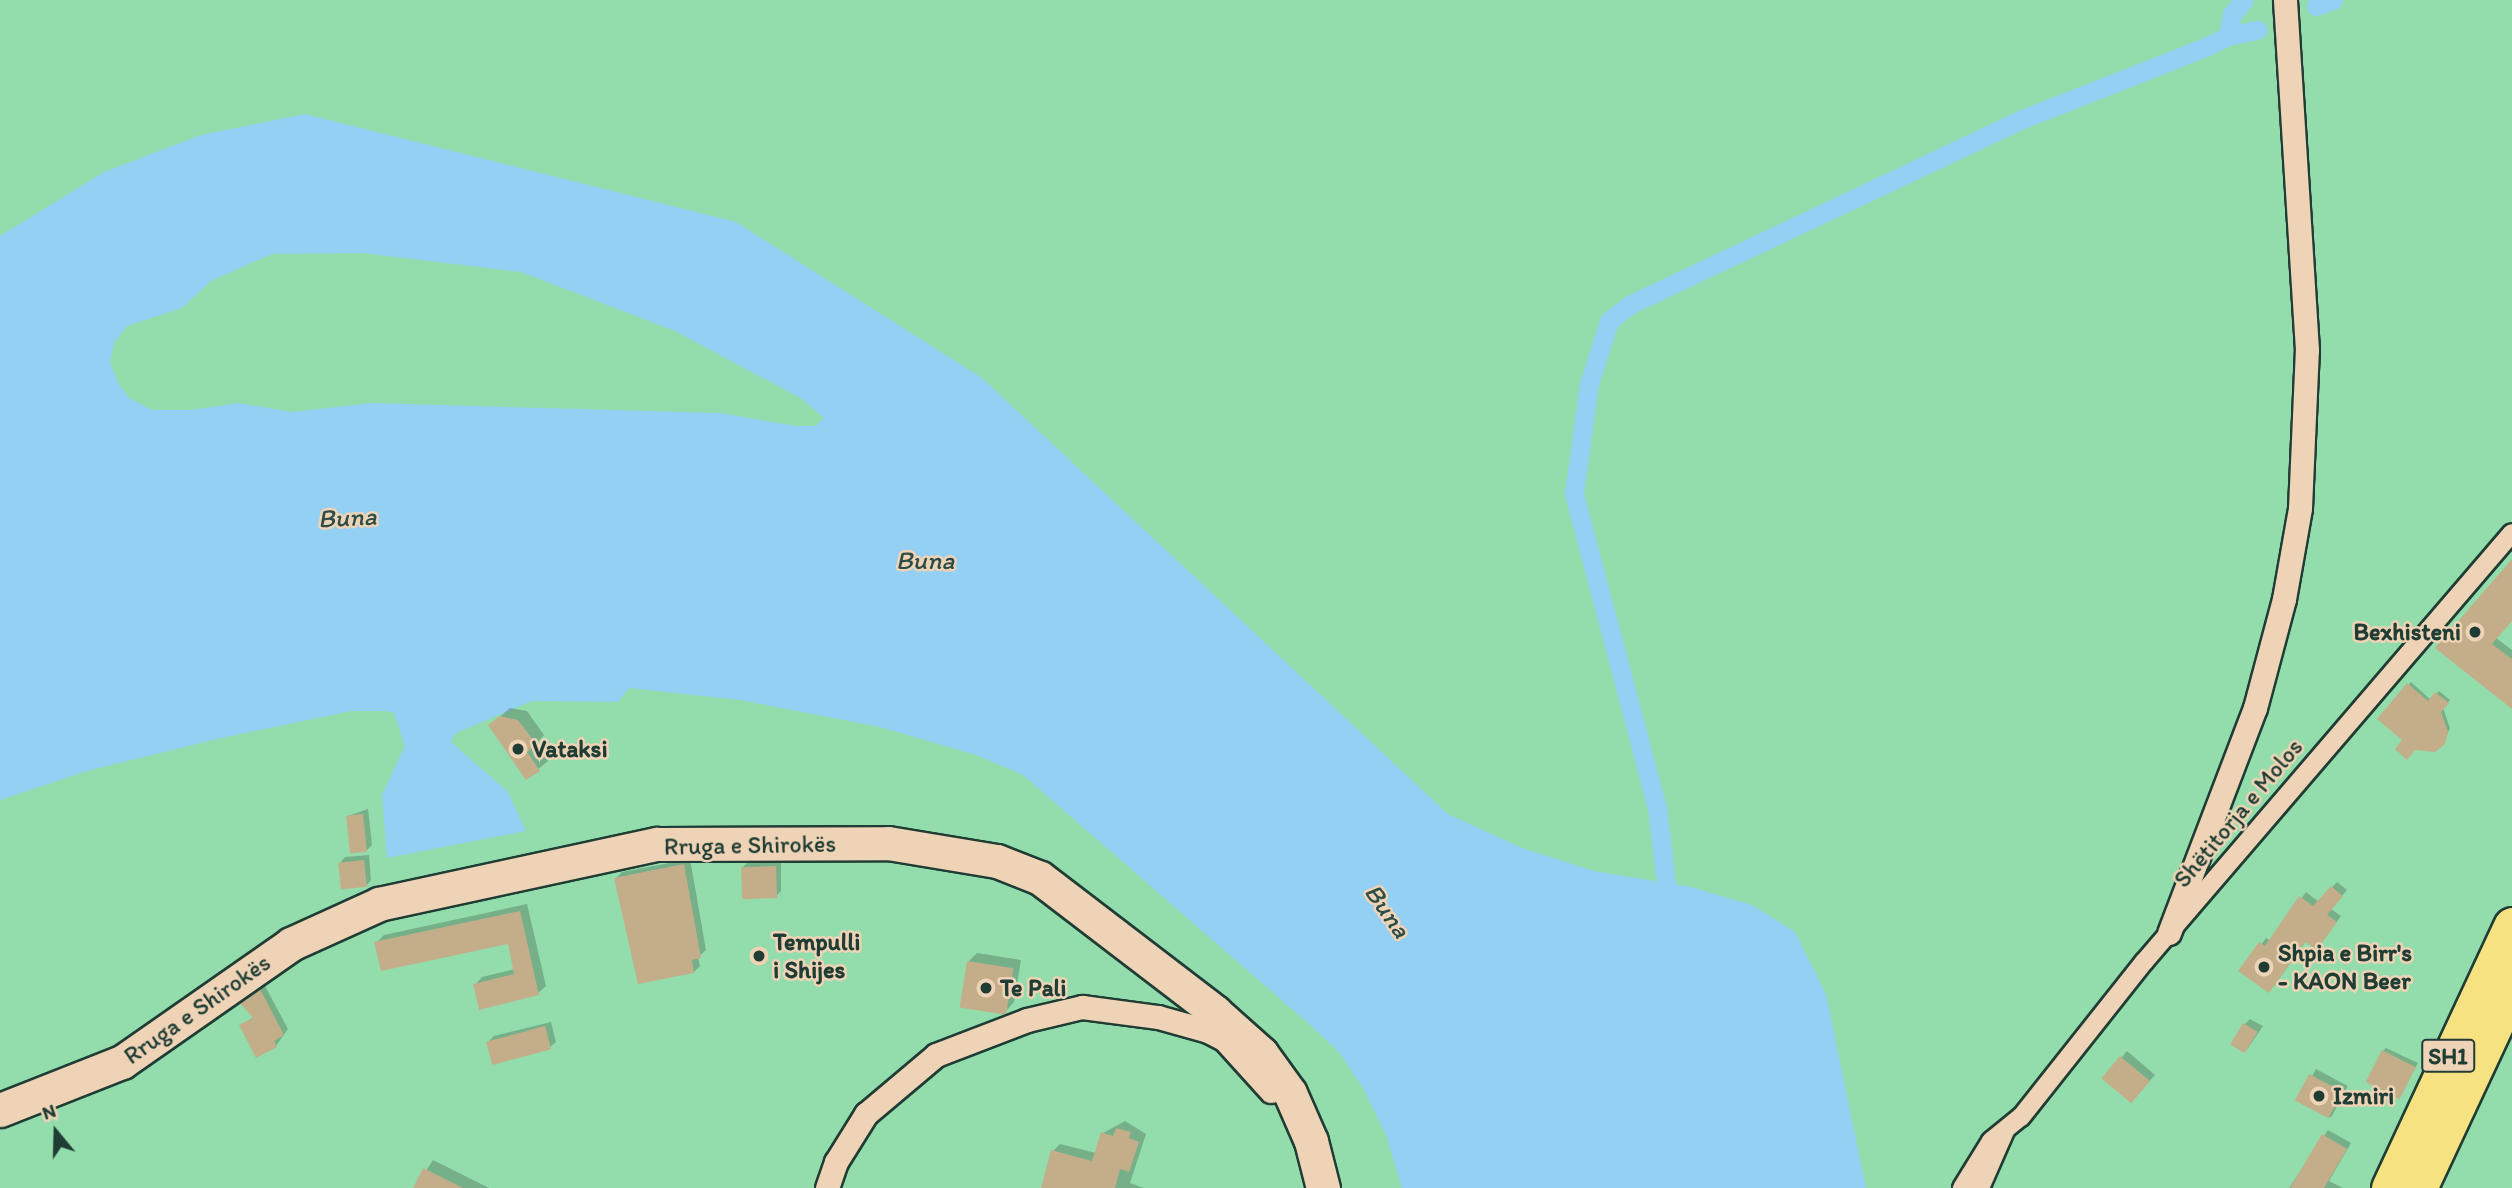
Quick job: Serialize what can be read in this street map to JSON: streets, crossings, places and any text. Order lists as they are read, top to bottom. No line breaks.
{"streets":{"main road":["Rruga e Shirokës","SH1"],"street":["Shëtitorja e Molos"]},"water":["Buna"],"places":["Bexhisteni","Vataksi","Tempulli i Shijes","Shpia e Birr's - KAON Beer","Te Pali","Izmiri"],"north":"top"}
